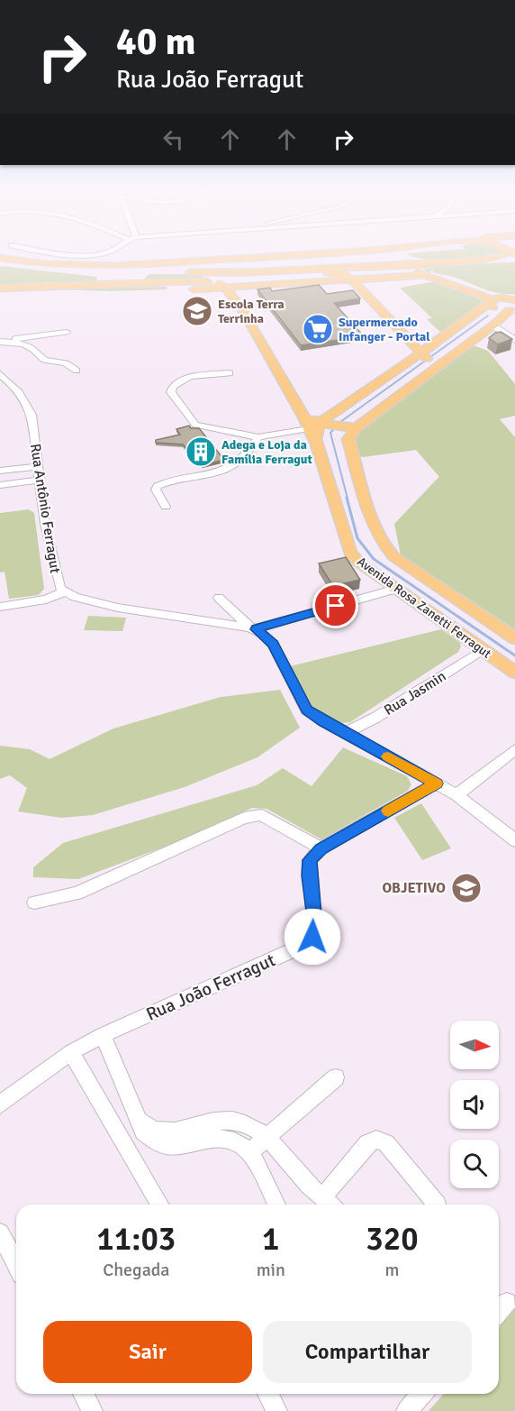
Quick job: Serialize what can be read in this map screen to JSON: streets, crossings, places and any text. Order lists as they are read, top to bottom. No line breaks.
{"streets":{"main road":["Avenida Rosa Zanetti Ferragut"],"street":["Rua Antônio Ferragut","Rua Jasmin","Rua João Ferragut"]},"crossings":[["Avenida Rosa Zanetti Ferragut","Rua Jasmin"]],"places":{"school or university":["Escola Terra Terrinha","OBJETIVO"],"supermarket":["Supermercado Infanger - Portal"],"building":["Adega e Loja da Família Ferragut"]},"north":"right","page":{"turn":["40 m","Rua João Ferragut"],"eta":["11:03","Chegada","1","min","320","m"],"buttons":["Sair","Compartilhar"]}}
